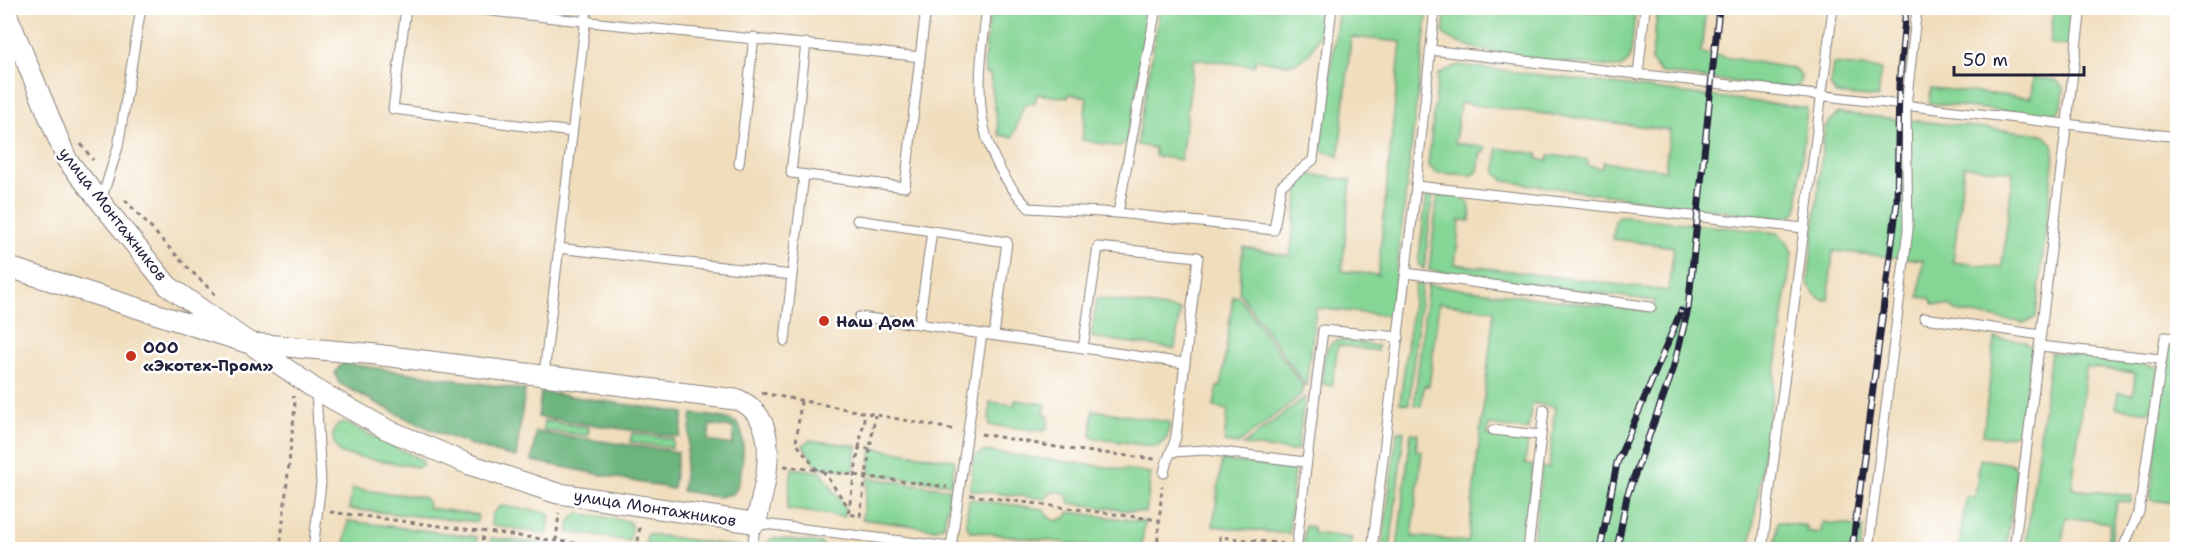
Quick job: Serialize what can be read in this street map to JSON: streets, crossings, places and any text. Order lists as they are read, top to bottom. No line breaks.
{"streets":{"street":["улица Монтажников"]},"places":["Наш Дом","ООО «Экотех-Пром»"],"scale_bar":"50 m"}
